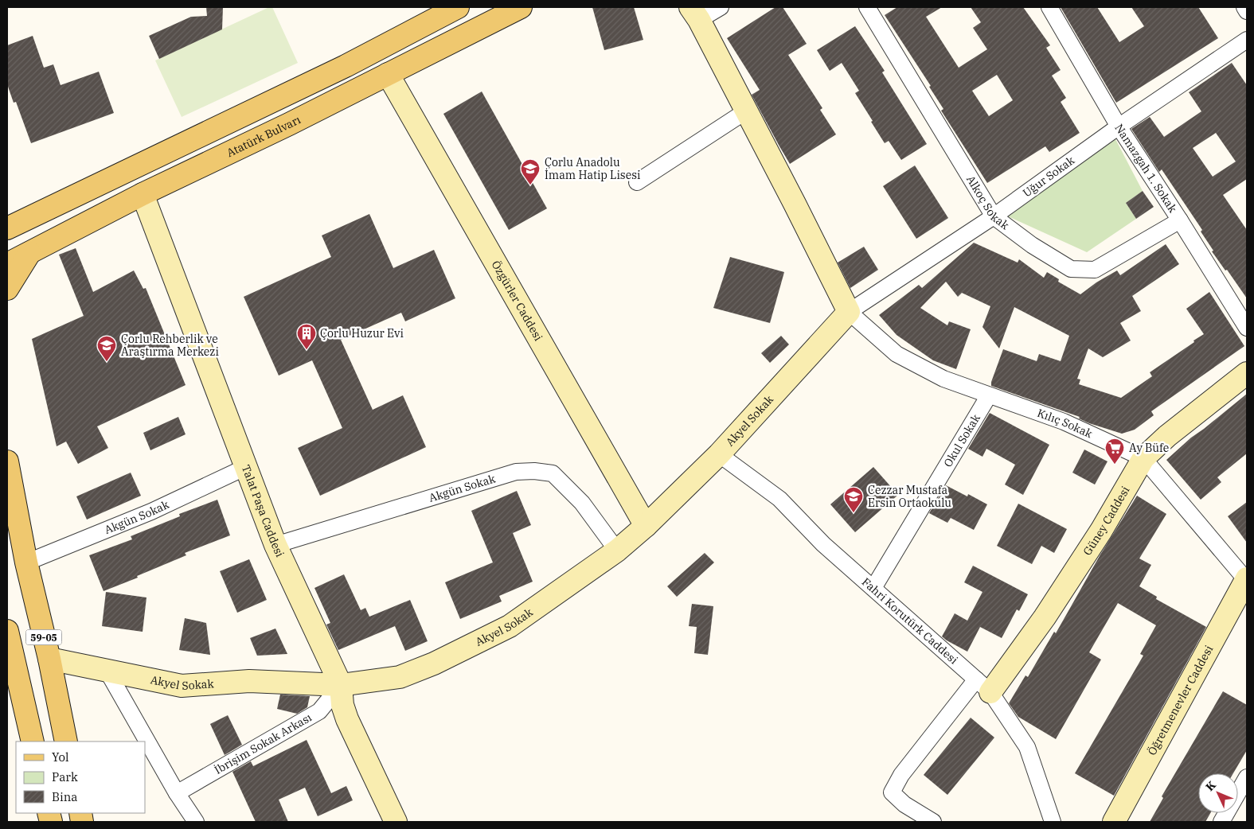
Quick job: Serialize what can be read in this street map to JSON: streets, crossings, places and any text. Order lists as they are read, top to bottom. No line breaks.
{"streets":{"main road":["Atatürk Bulvarı","59-05"],"street":["Namazgah 1. Sokak","Uğur Sokak","Alkoç Sokak","Özgürler Caddesi","Akyel Sokak","Kılıç Sokak","Okul Sokak","Akgün Sokak","Talat Paşa Caddesi","Güney Caddesi","Fahri Korutürk Caddesi","Öğretmenevler Caddesi","İbrişim Sokak Arkası"]},"crossings":[["Atatürk Bulvarı","Özgürler Caddesi"],["Atatürk Bulvarı","Talat Paşa Caddesi"],["Namazgah 1. Sokak","Uğur Sokak"],["Namazgah 1. Sokak","Alkoç Sokak"],["Uğur Sokak","Alkoç Sokak"],["Uğur Sokak","Akyel Sokak"],["Uğur Sokak","Kılıç Sokak"],["Özgürler Caddesi","Akyel Sokak"],["Akyel Sokak","Kılıç Sokak"],["Akyel Sokak","Akgün Sokak"],["Akyel Sokak","Talat Paşa Caddesi"],["Akyel Sokak","Fahri Korutürk Caddesi"],["Akyel Sokak","59-05"],["Akyel Sokak","İbrişim Sokak Arkası"],["Kılıç Sokak","Okul Sokak"],["Kılıç Sokak","Güney Caddesi"],["Kılıç Sokak","Öğretmenevler Caddesi"],["Okul Sokak","Fahri Korutürk Caddesi"],["Akgün Sokak","Talat Paşa Caddesi"],["Akgün Sokak","59-05"],["Talat Paşa Caddesi","İbrişim Sokak Arkası"],["Güney Caddesi","Fahri Korutürk Caddesi"]],"places":{"school or university":["Çorlu Anadolu İmam Hatip Lisesi","Çorlu Rehberlik ve Araştırma Merkezi","Cezzar Mustafa Ersin Ortaokulu"],"building":["Çorlu Huzur Evi"],"supermarket":["Ay Büfe"]},"legend":["Yol","Park","Bina"],"north":"top left"}
